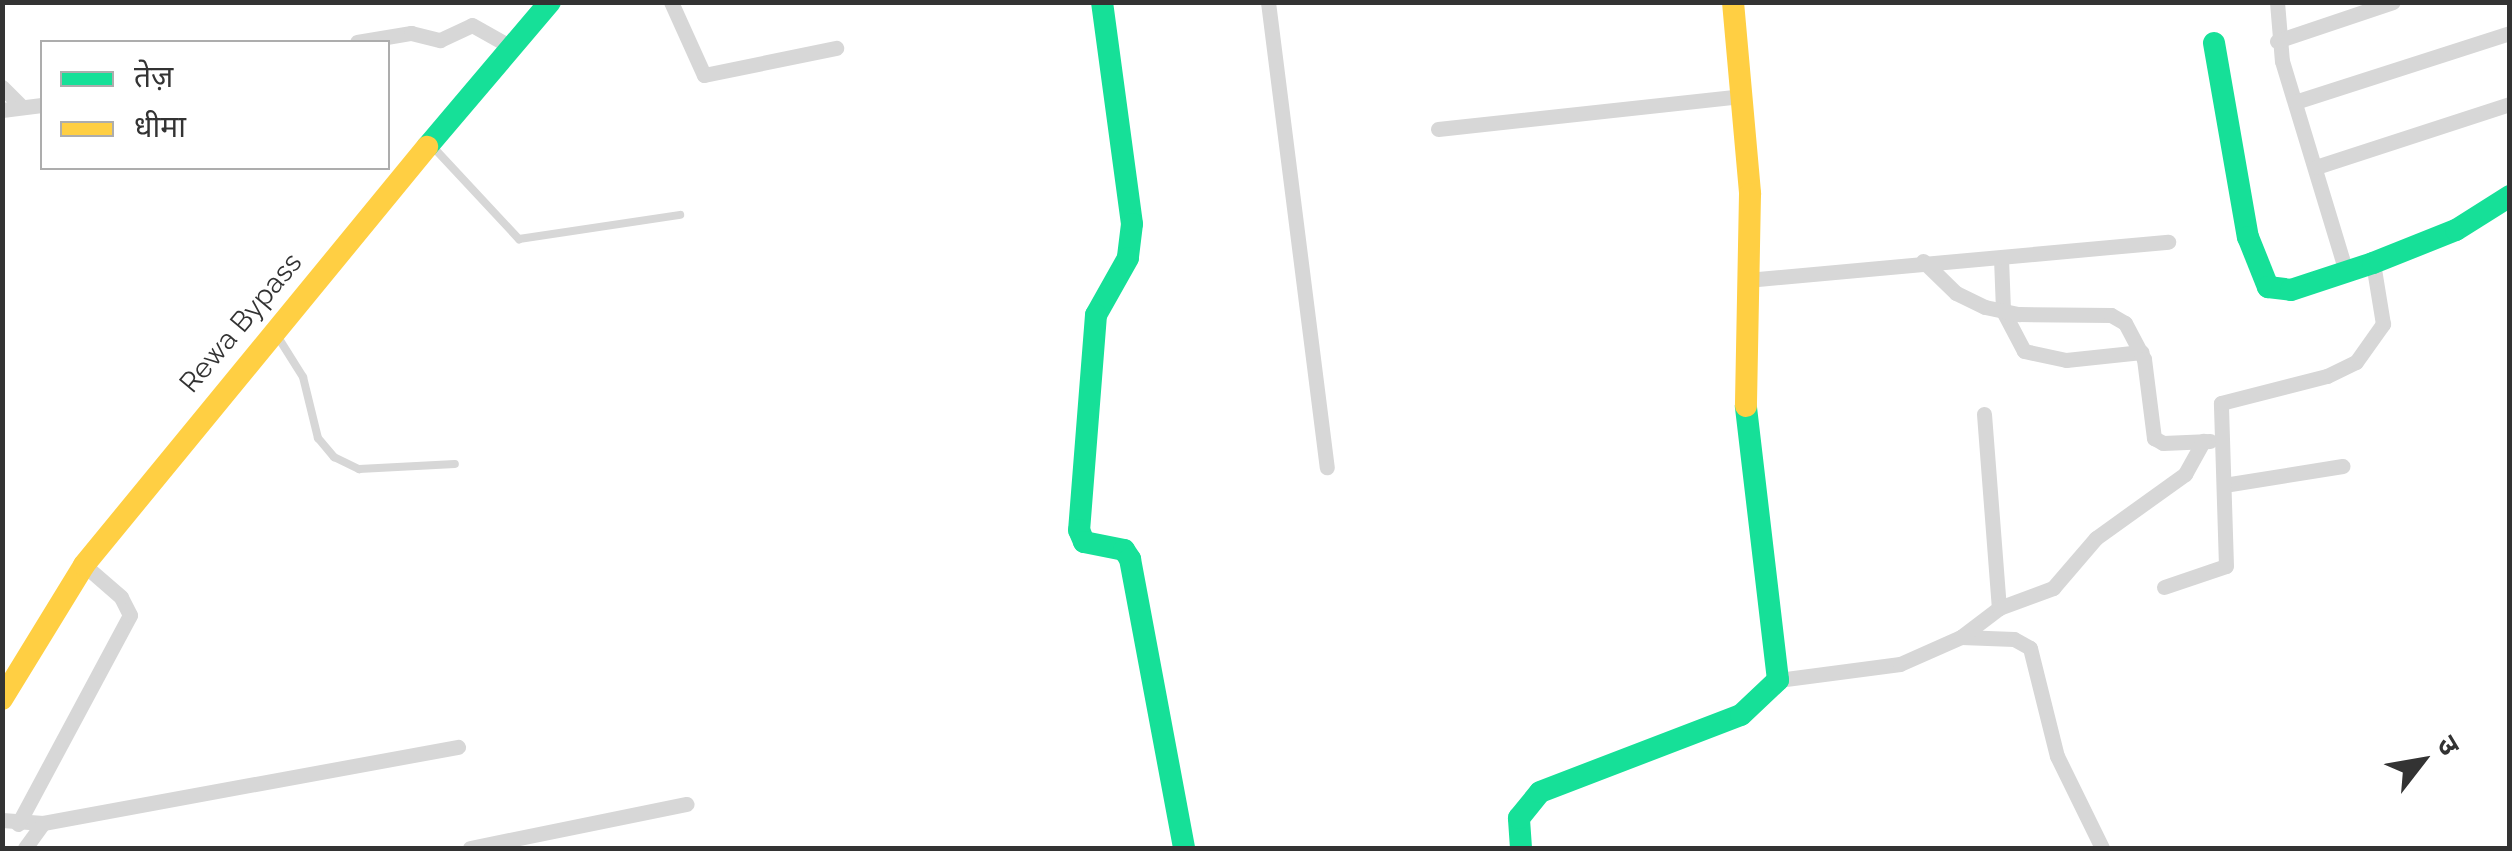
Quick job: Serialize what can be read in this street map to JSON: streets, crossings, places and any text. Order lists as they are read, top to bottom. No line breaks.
{"streets":{"main road":["Rewa Bypass"]},"legend":["तेज़","धीमा"],"north":"top right"}
